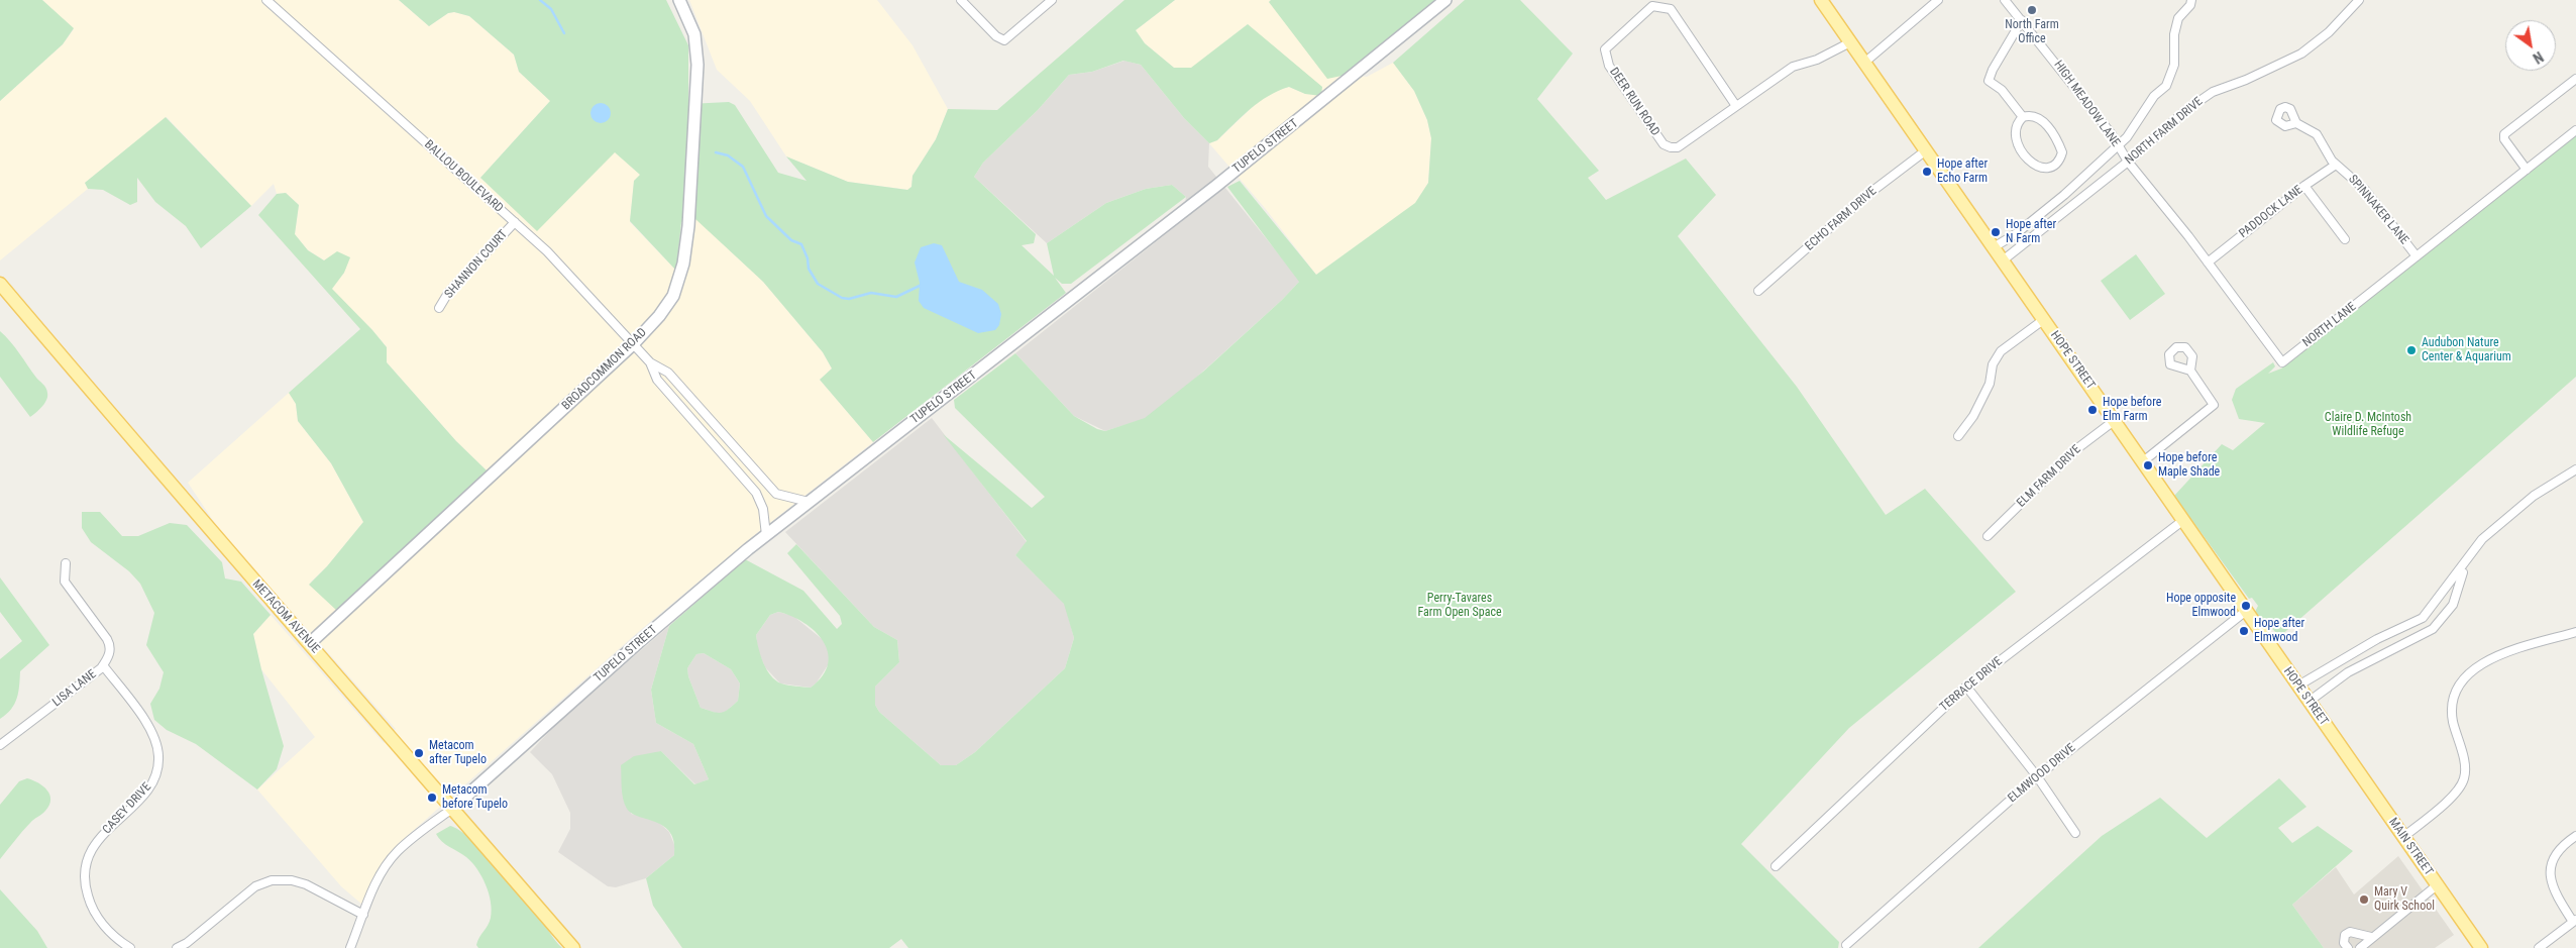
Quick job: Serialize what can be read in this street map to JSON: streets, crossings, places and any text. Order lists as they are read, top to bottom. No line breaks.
{"streets":{"main road":["TUPELO STREET","HOPE STREET","BROADCOMMON ROAD","METACOM AVENUE","MAIN STREET"],"street":["DEER RUN ROAD","HIGH MEADOW LANE","NORTH FARM DRIVE","BALLOU BOULEVARD","SPINNAKER LANE","PADDOCK LANE","ECHO FARM DRIVE","SHANNON COURT","NORTH LANE","ELM FARM DRIVE","TERRACE DRIVE","LISA LANE","ELMWOOD DRIVE","CASEY DRIVE"]},"crossings":[["DEER RUN ROAD","HOPE STREET"],["HIGH MEADOW LANE","NORTH FARM DRIVE"],["HIGH MEADOW LANE","NORTH LANE"],["NORTH FARM DRIVE","NORTH LANE"],["NORTH FARM DRIVE","HOPE STREET"],["TUPELO STREET","BALLOU BOULEVARD"],["TUPELO STREET","METACOM AVENUE"],["BALLOU BOULEVARD","SHANNON COURT"],["BALLOU BOULEVARD","BROADCOMMON ROAD"],["SPINNAKER LANE","PADDOCK LANE"],["SPINNAKER LANE","NORTH LANE"],["PADDOCK LANE","NORTH LANE"],["ECHO FARM DRIVE","HOPE STREET"],["HOPE STREET","ELM FARM DRIVE"],["HOPE STREET","TERRACE DRIVE"],["HOPE STREET","ELMWOOD DRIVE"],["HOPE STREET","MAIN STREET"],["BROADCOMMON ROAD","METACOM AVENUE"],["LISA LANE","CASEY DRIVE"]],"parks":["Claire D. McIntosh Wildlife Refuge","Perry-Tavares Farm Open Space"],"places":["North Farm Office","Hope after Echo Farm","Hope after N Farm","Audubon Nature Center & Aquarium","Hope before Elm Farm","Hope before Maple Shade","Hope opposite Elmwood","Hope after Elmwood","Metacom after Tupelo","Metacom before Tupelo","Mary V Quirk School"],"north":"bottom right"}
